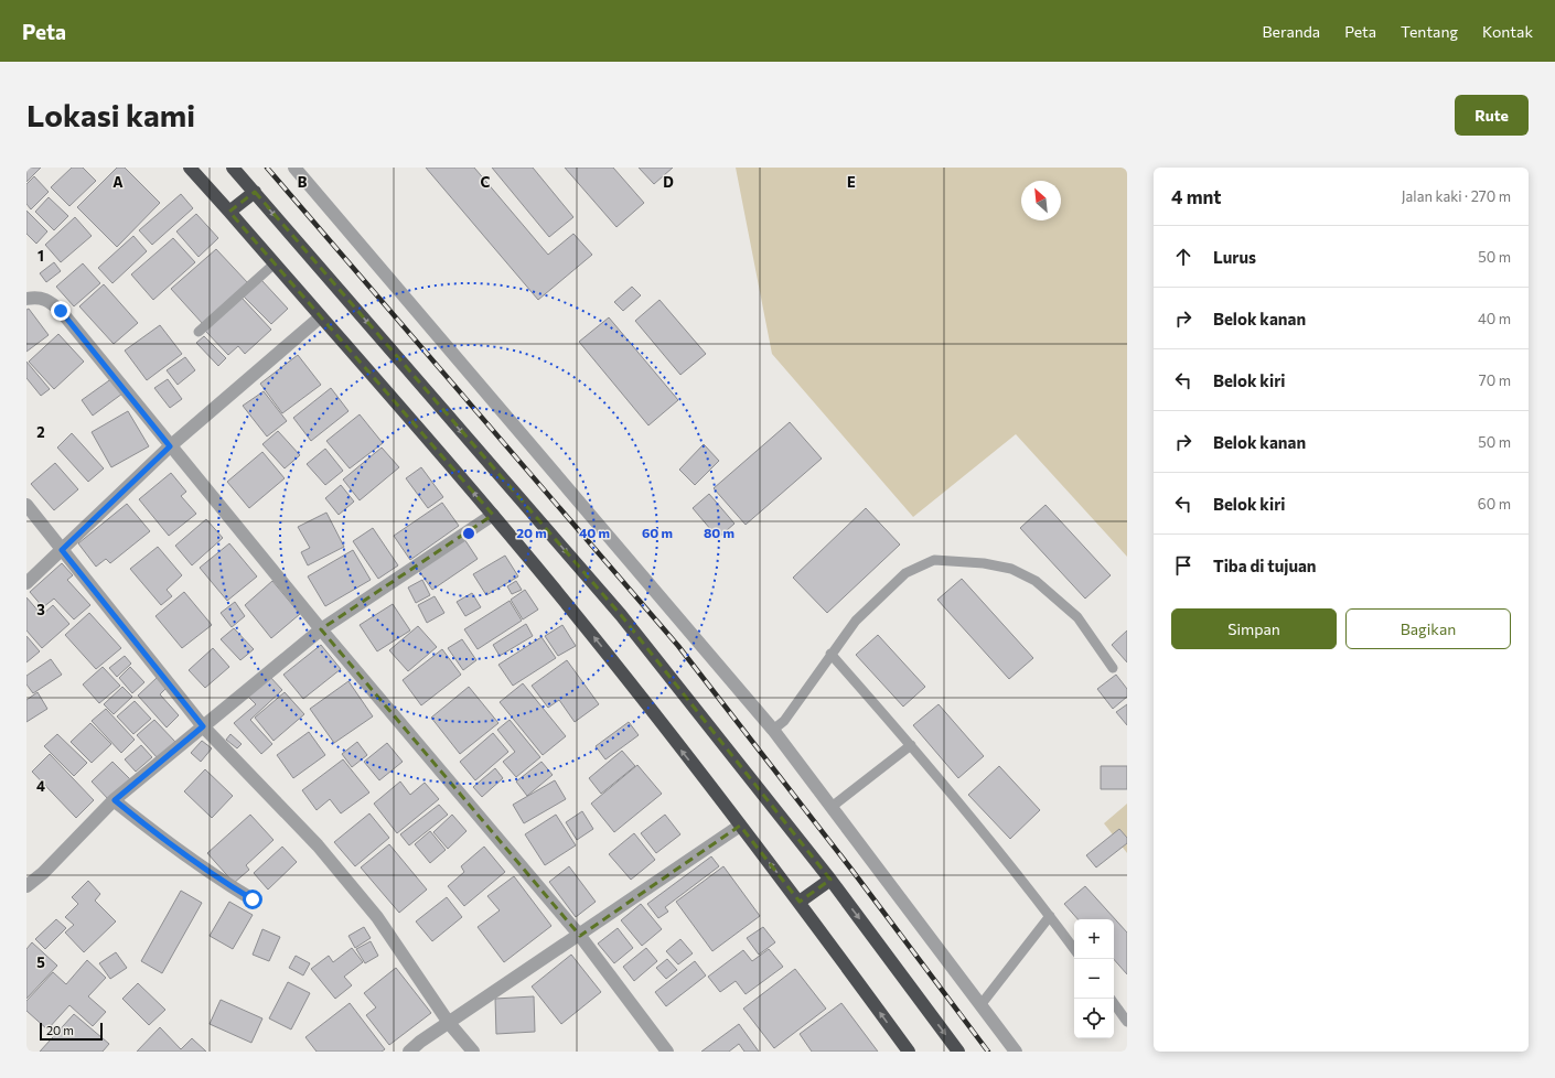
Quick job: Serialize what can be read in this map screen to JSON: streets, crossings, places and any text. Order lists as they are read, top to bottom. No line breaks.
{"scale_bar":"20 m","north":"top left","page":{"header":"Peta","nav":["Beranda","Peta","Tentang","Kontak"],"buttons":["Rute",["Simpan","Bagikan"]],"title":"Lokasi kami","heading":["4 mnt","Jalan kaki · 270 m"],"list":[["Lurus","50 m"],["Belok kanan","40 m"],["Belok kiri","70 m"],["Belok kanan","50 m"],["Belok kiri","60 m"],"Tiba di tujuan"],"map_buttons":["+","−"],"scale":"20 m"},"grid":{"columns":["A","B","C","D","E"],"rows":["1","2","3","4","5"]},"rings":["20 m","40 m","60 m","80 m"]}
